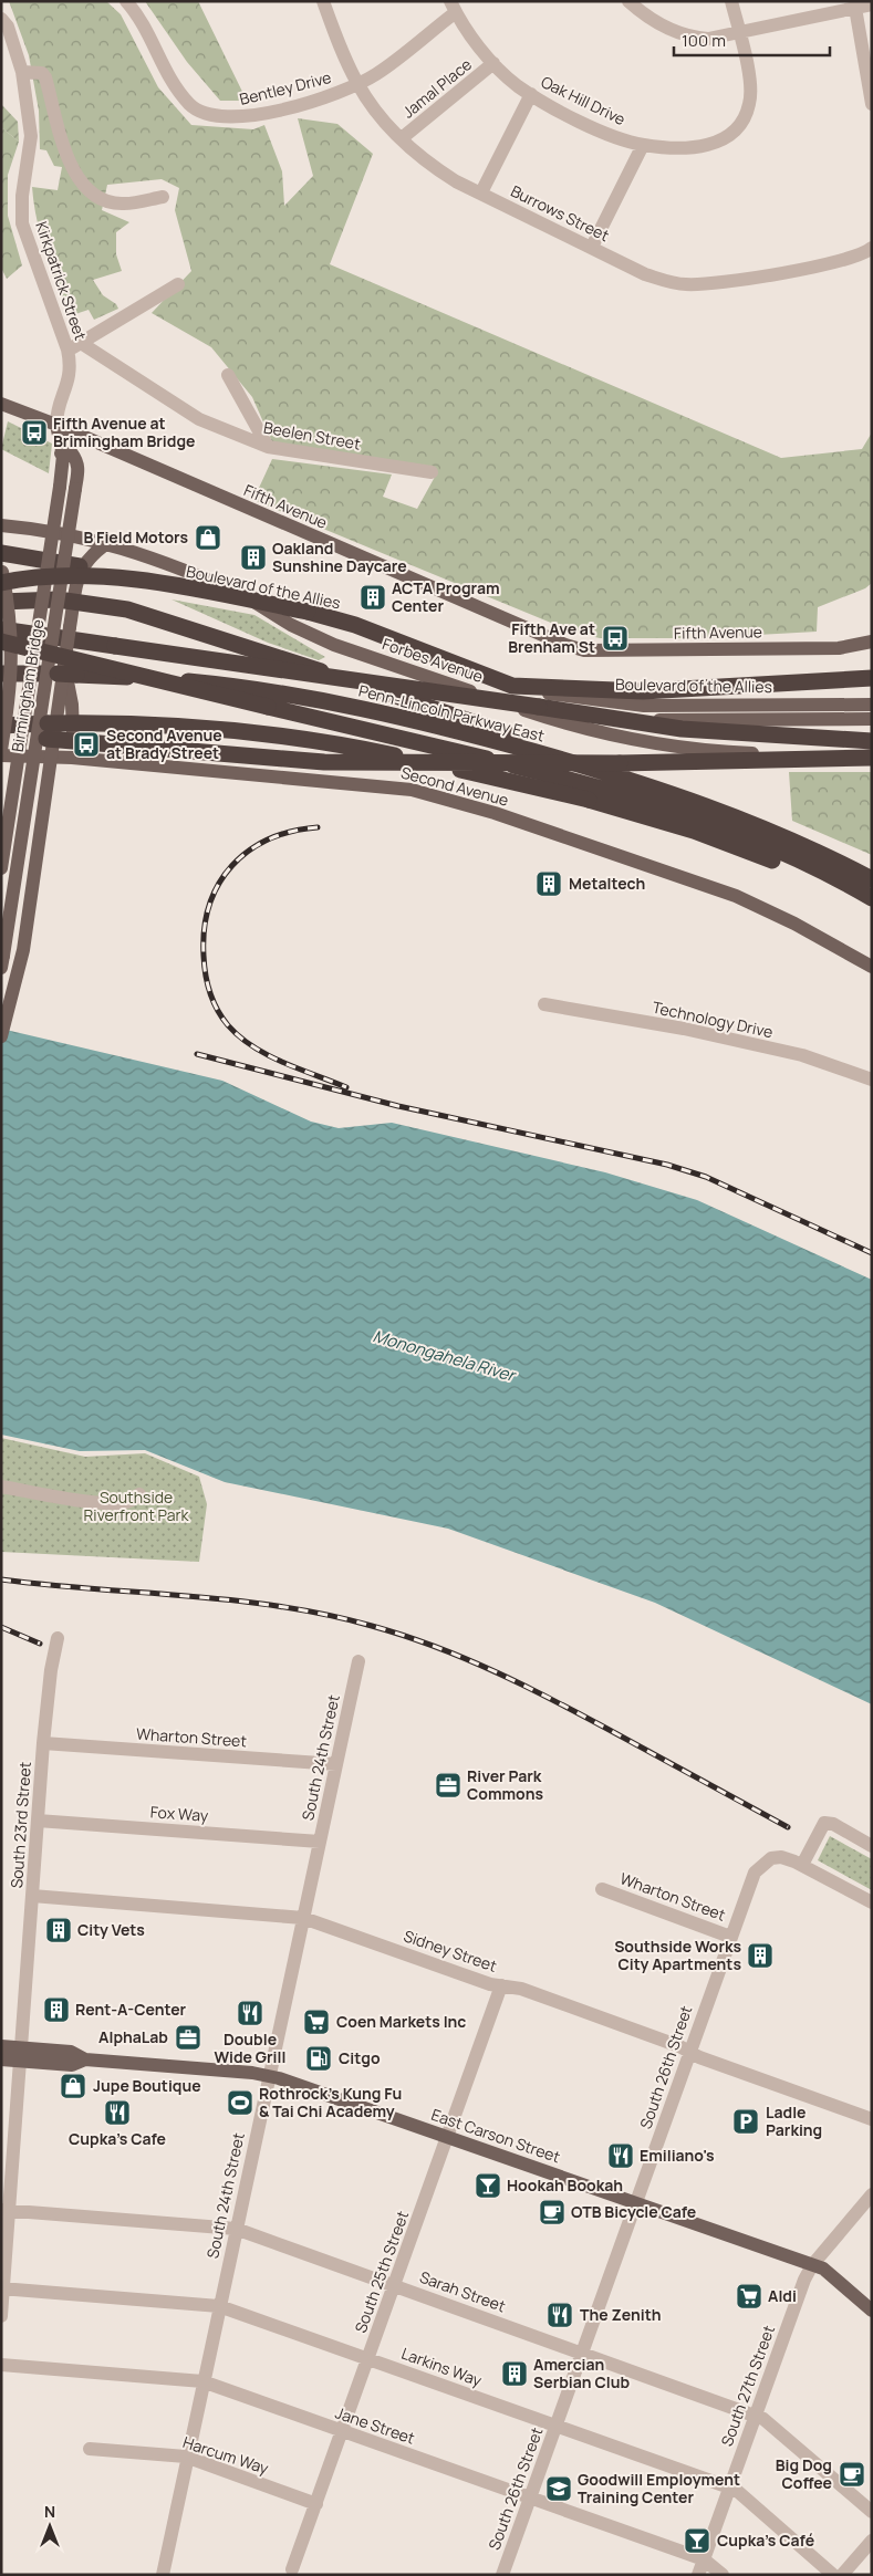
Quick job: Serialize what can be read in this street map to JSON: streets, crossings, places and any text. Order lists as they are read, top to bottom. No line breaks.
{"streets":{"highway":["Boulevard of the Allies","Forbes Avenue","Penn-Lincoln Parkway East"],"main road":["Fifth Avenue","Birmingham Bridge","Second Avenue","East Carson Street"],"street":["Bentley Drive","Jamal Place","Oak Hill Drive","Burrows Street","Kirkpatrick Street","Beelen Street","Technology Drive","Wharton Street","South 24th Street","Fox Way","South 23rd Street","Sidney Street","South 26th Street","South 25th Street","Sarah Street","Larkins Way","South 27th Street","Jane Street","Harcum Way"]},"crossings":[["Bentley Drive","Oak Hill Drive"],["Bentley Drive","Burrows Street"],["Jamal Place","Oak Hill Drive"],["Jamal Place","Burrows Street"],["Kirkpatrick Street","Fifth Avenue"],["Kirkpatrick Street","Birmingham Bridge"],["Fifth Avenue","Birmingham Bridge"],["Wharton Street","South 24th Street"],["Wharton Street","South 23rd Street"],["Wharton Street","South 26th Street"],["South 24th Street","Fox Way"],["South 24th Street","Sidney Street"],["South 24th Street","East Carson Street"],["South 24th Street","Sarah Street"],["South 24th Street","Larkins Way"],["South 24th Street","Jane Street"],["South 24th Street","Harcum Way"],["Fox Way","South 23rd Street"],["South 23rd Street","Sidney Street"],["South 23rd Street","East Carson Street"],["South 23rd Street","Sarah Street"],["South 23rd Street","Larkins Way"],["Sidney Street","South 26th Street"],["Sidney Street","South 25th Street"],["South 26th Street","East Carson Street"],["South 26th Street","Sarah Street"],["South 26th Street","Larkins Way"],["South 26th Street","Jane Street"],["East Carson Street","South 25th Street"],["East Carson Street","South 27th Street"],["South 25th Street","Sarah Street"],["South 25th Street","Larkins Way"],["South 25th Street","Jane Street"],["South 25th Street","Harcum Way"],["Sarah Street","South 27th Street"],["Larkins Way","South 27th Street"],["South 27th Street","Jane Street"]],"water":["Monongahela River"],"parks":["Southside Riverfront Park"],"places":{"bus stop":["Fifth Avenue at Brimingham Bridge","Fifth Ave at Brenham St","Second Avenue at Brady Street"],"shop":["B Field Motors","Jupe Boutique"],"building":["Oakland Sunshine Daycare","ACTA Program Center","Metaltech","City Vets","Southside Works City Apartments","Rent-A-Center","Amercian Serbian Club"],"office":["River Park Commons","AlphaLab"],"restaurant":["Double Wide Grill","Cupka's Cafe","Emiliano's","The Zenith"],"supermarket":["Coen Markets Inc","Aldi"],"fuel station":["Citgo"],"sports":["Rothrock's Kung Fu & Tai Chi Academy"],"parking":["Ladle Parking"],"bar":["Hookah Bookah","Cupka’s Café"],"cafe":["OTB Bicycle Cafe","Big Dog Coffee"],"school or university":["Goodwill Employment Training Center"]},"scale_bar":"100 m","north":"top"}
